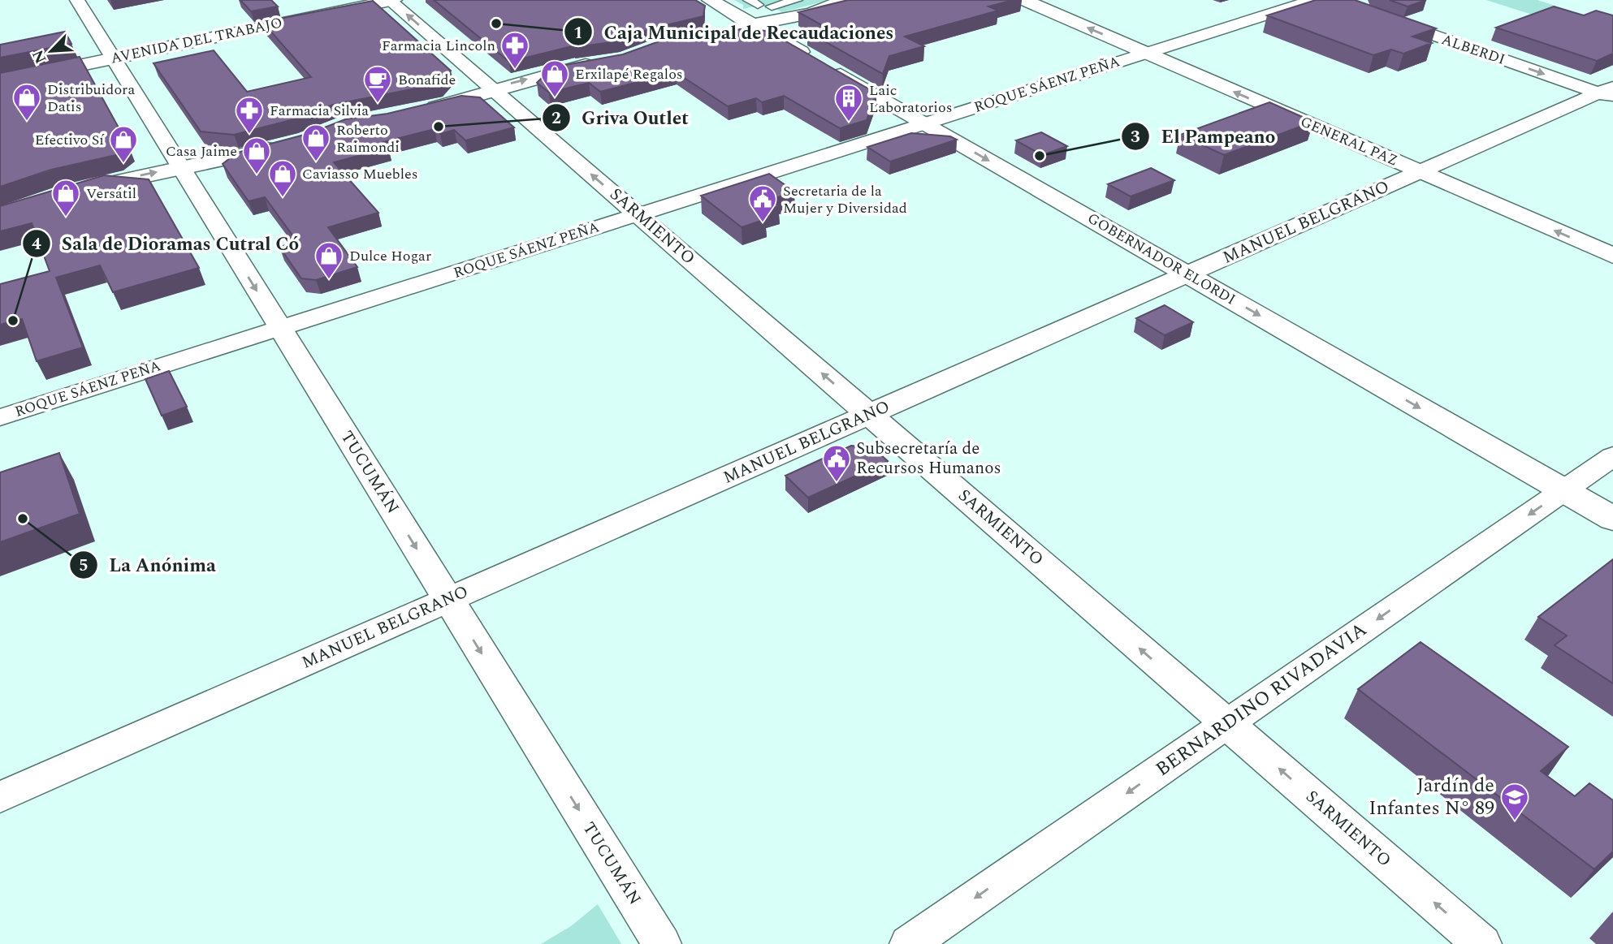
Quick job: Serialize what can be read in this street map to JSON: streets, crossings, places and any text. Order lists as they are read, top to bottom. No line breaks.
{"streets":{"street":["AVENIDA DEL TRABAJO","ALBERDI","ROQUE SÁENZ PEÑA","GENERAL PAZ","MANUEL BELGRANO","SARMIENTO","GOBERNADOR ELORDI","TUCUMÁN","BERNARDINO RIVADAVIA"]},"crossings":[["AVENIDA DEL TRABAJO","SARMIENTO"],["AVENIDA DEL TRABAJO","TUCUMÁN"],["ALBERDI","MANUEL BELGRANO"],["ROQUE SÁENZ PEÑA","GENERAL PAZ"],["ROQUE SÁENZ PEÑA","SARMIENTO"],["ROQUE SÁENZ PEÑA","GOBERNADOR ELORDI"],["ROQUE SÁENZ PEÑA","TUCUMÁN"],["GENERAL PAZ","MANUEL BELGRANO"],["MANUEL BELGRANO","SARMIENTO"],["MANUEL BELGRANO","GOBERNADOR ELORDI"],["MANUEL BELGRANO","TUCUMÁN"],["SARMIENTO","BERNARDINO RIVADAVIA"],["GOBERNADOR ELORDI","BERNARDINO RIVADAVIA"]],"one_way":["ALBERDI","GENERAL PAZ","SARMIENTO","GOBERNADOR ELORDI","TUCUMÁN","BERNARDINO RIVADAVIA"],"places":{"other":["Caja Municipal de Recaudaciones","Griva Outlet","El Pampeano","Sala de Dioramas Cutral Có","La Anónima"],"pharmacy":["Farmacia Lincoln","Farmacia Silvia"],"shop":["Erxilapé Regalos","Distribuidora Datis","Roberto Raimondi","Efectivo Sí","Casa Jaime","Caviasso Muebles","Versátil","Dulce Hogar"],"cafe":["Bonafide"],"building":["Laic Laboratorios"],"public building":["Secretaria de la Mujer y Diversidad","Subsecretaría de Recursos Humanos"],"school or university":["Jardín de Infantes N° 89"]},"north":"bottom left"}
